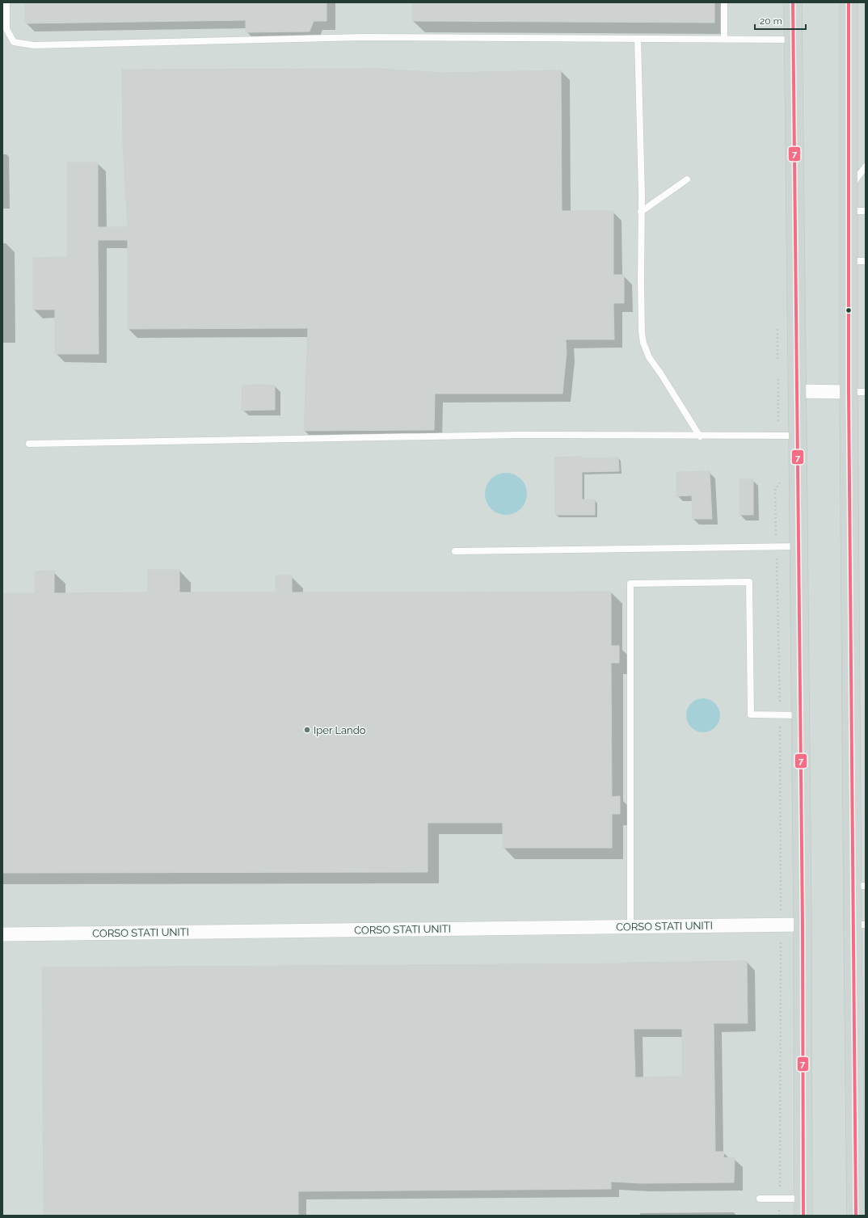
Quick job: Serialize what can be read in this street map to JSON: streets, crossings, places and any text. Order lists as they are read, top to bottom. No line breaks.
{"streets":{"street":["CORSO STATI UNITI"]},"places":["Iper Lando"],"lines":["transit line 7"],"scale_bar":"20 m"}
